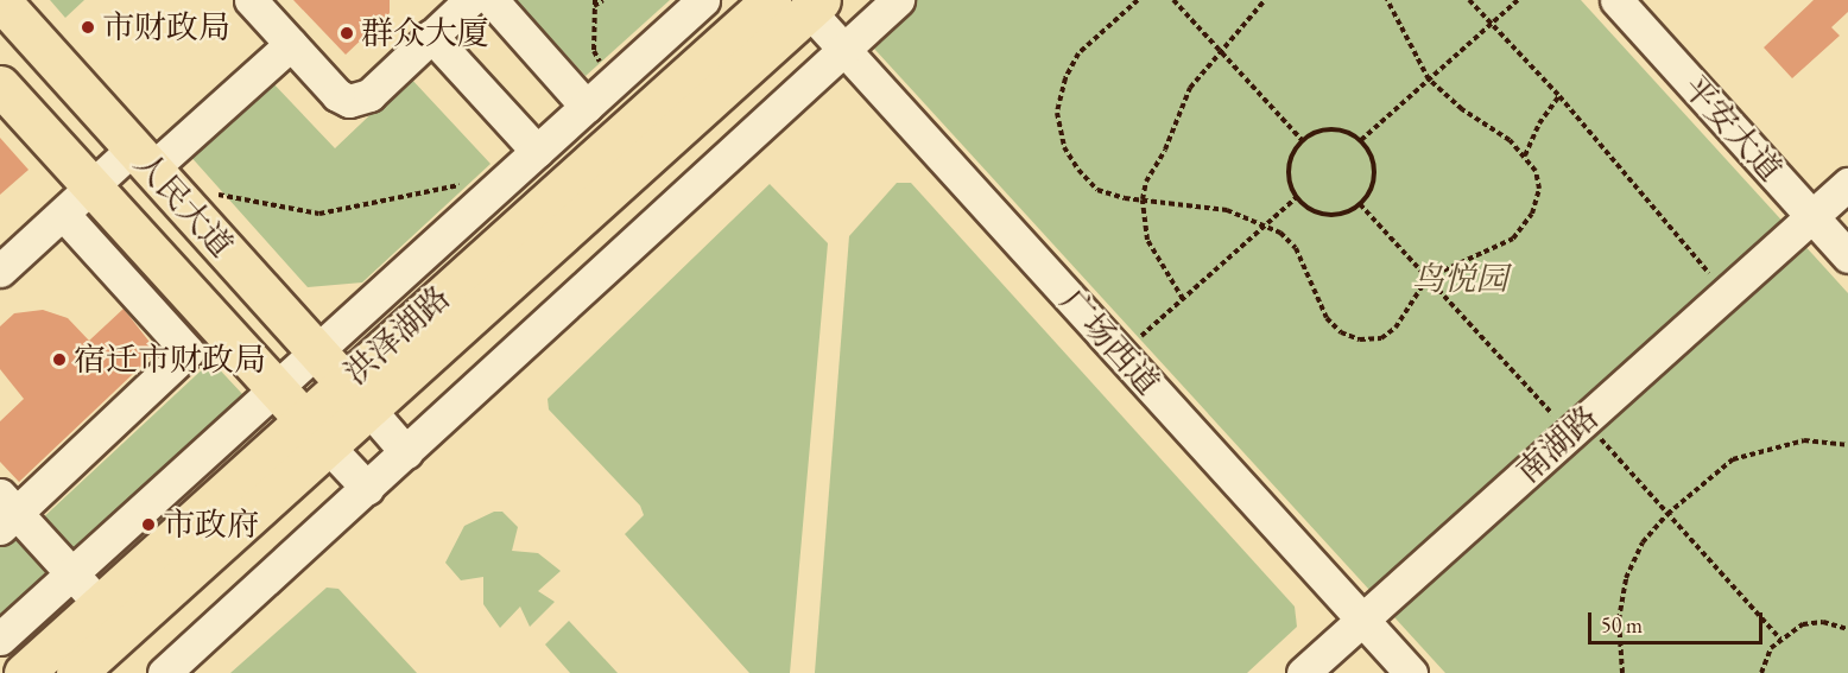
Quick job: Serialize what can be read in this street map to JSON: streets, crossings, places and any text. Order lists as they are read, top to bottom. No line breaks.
{"streets":{"main road":["人民大道","洪泽湖路"],"street":["平安大道","广场西道","南湖路"]},"crossings":[["平安大道","南湖路"],["人民大道","洪泽湖路"],["洪泽湖路","广场西道"],["广场西道","南湖路"]],"parks":["鸟悦园"],"places":["市财政局","群众大厦","宿迁市财政局","市政府"],"scale_bar":"50 m"}
